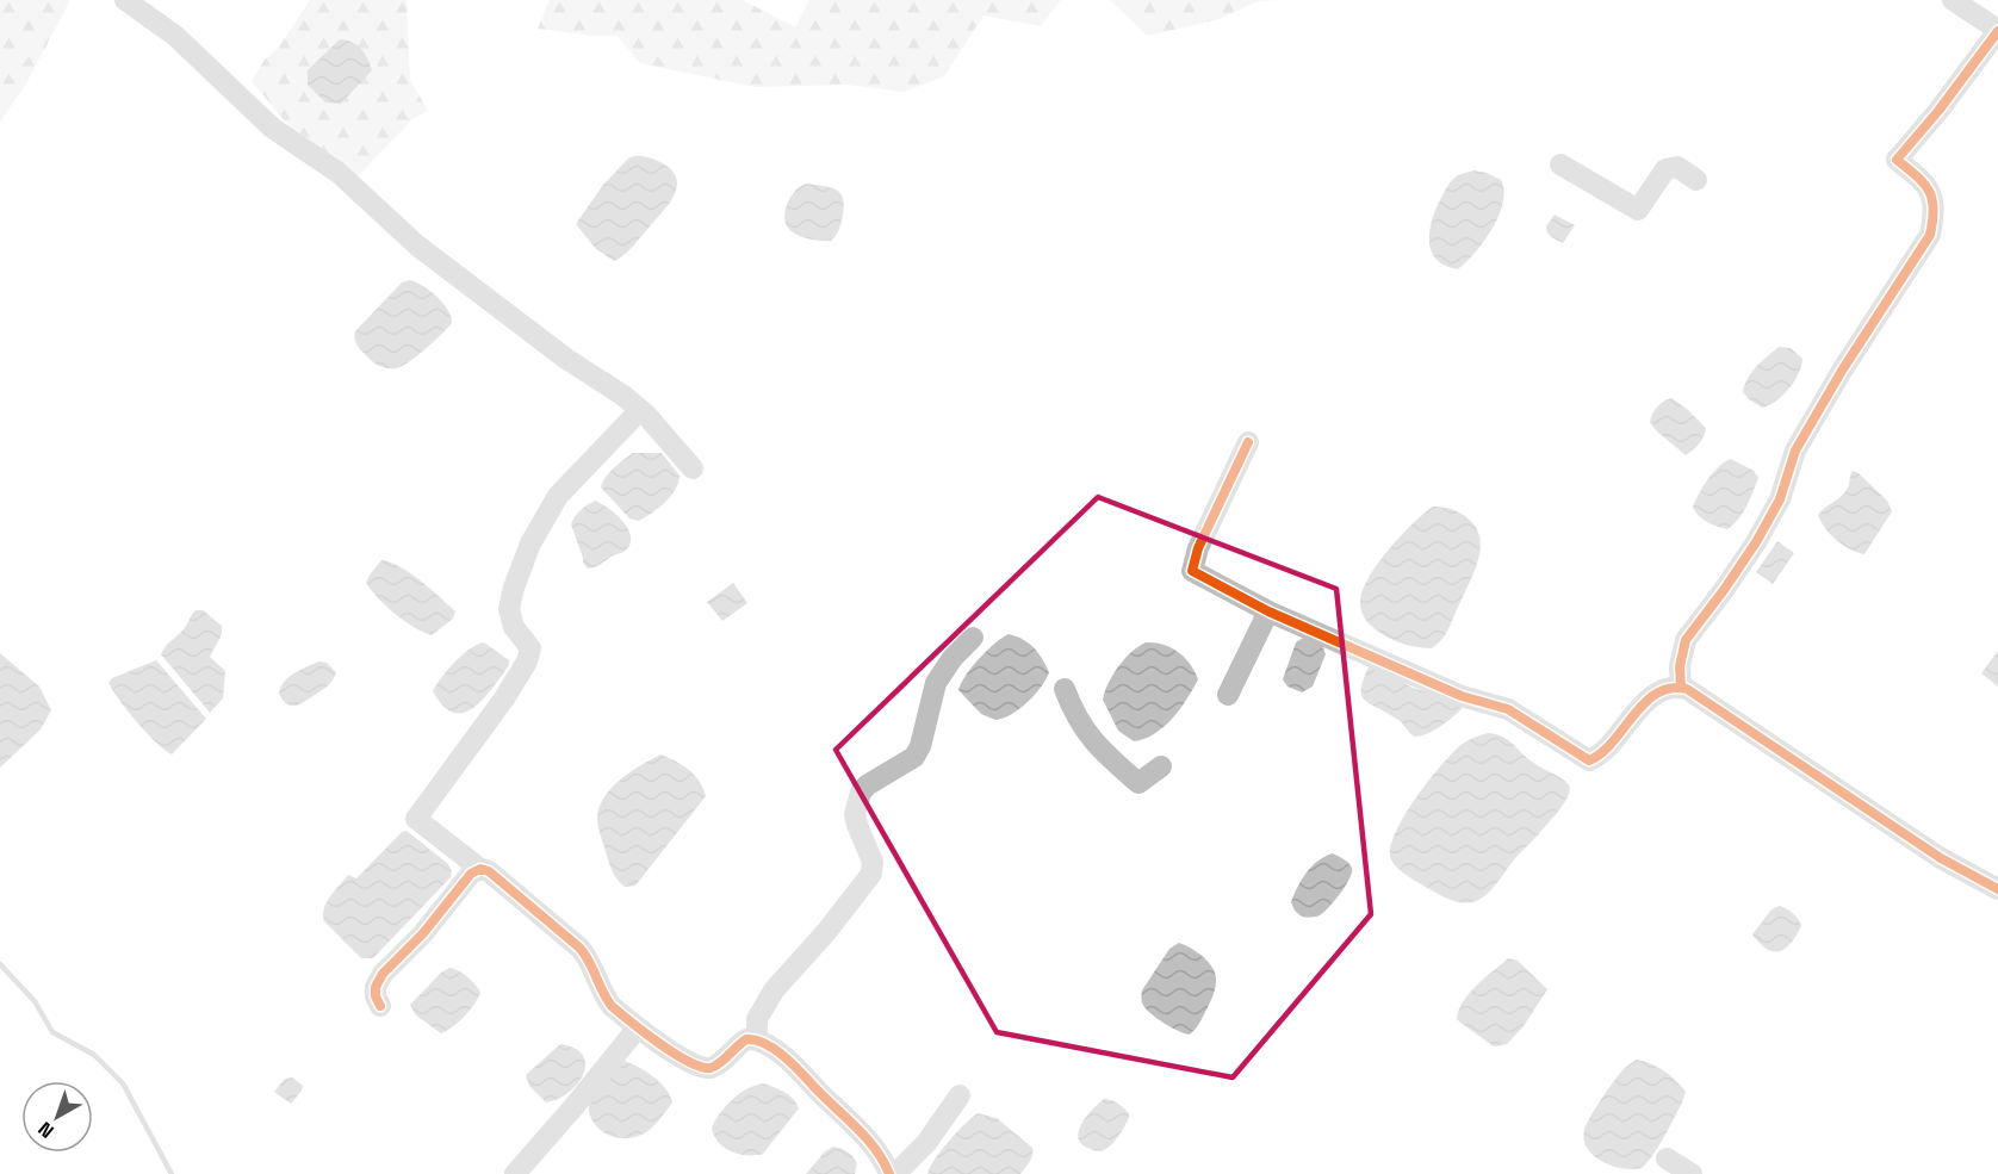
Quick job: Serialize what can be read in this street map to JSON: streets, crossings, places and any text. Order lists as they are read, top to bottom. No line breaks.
{"north":"bottom left"}
